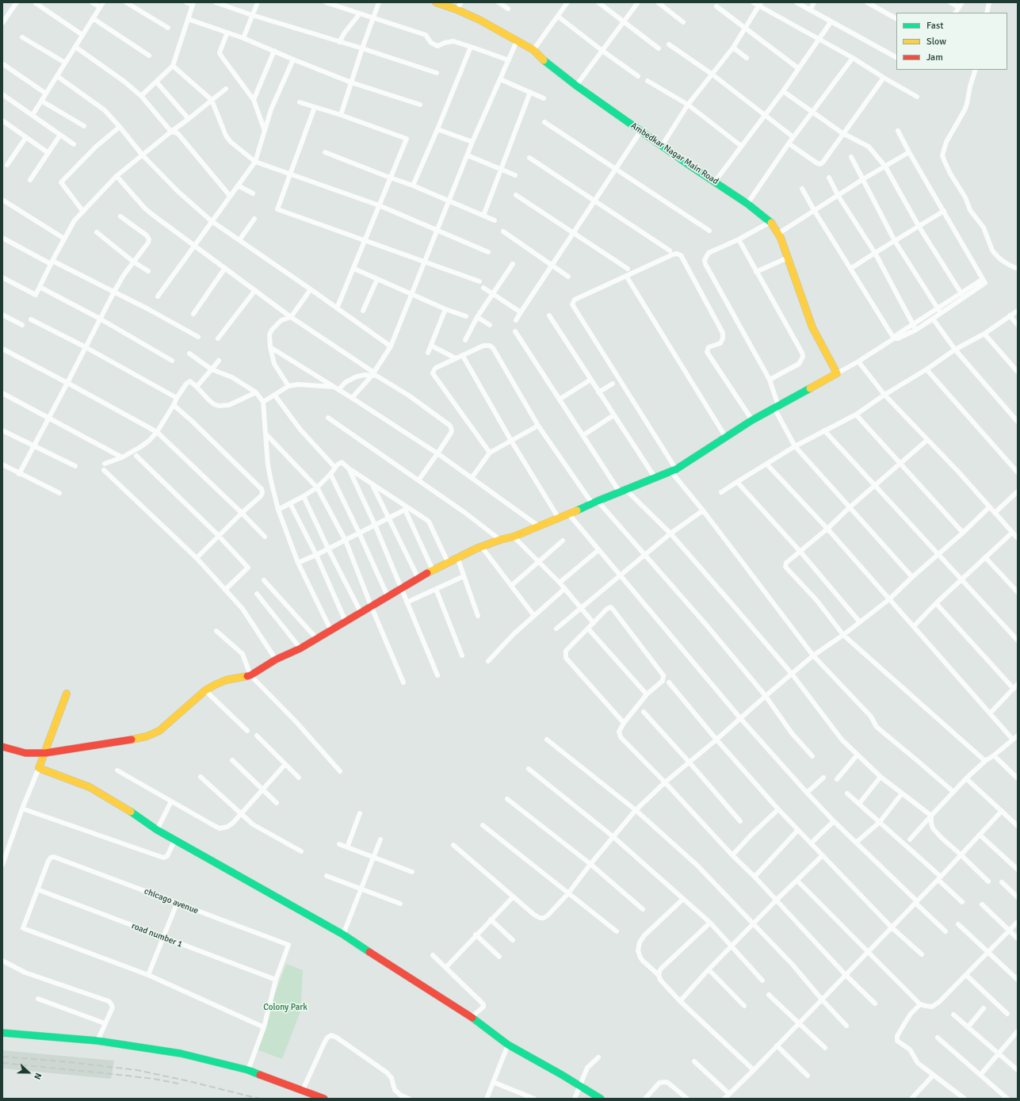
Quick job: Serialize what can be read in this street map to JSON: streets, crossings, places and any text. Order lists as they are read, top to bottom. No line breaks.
{"streets":{"street":["Ambedkar Nagar Main Road","chicago avenue","road number 1"]},"crossings":[["chicago avenue","road number 1"]],"parks":["Colony Park"],"legend":["Fast","Slow","Jam"],"north":"right"}
